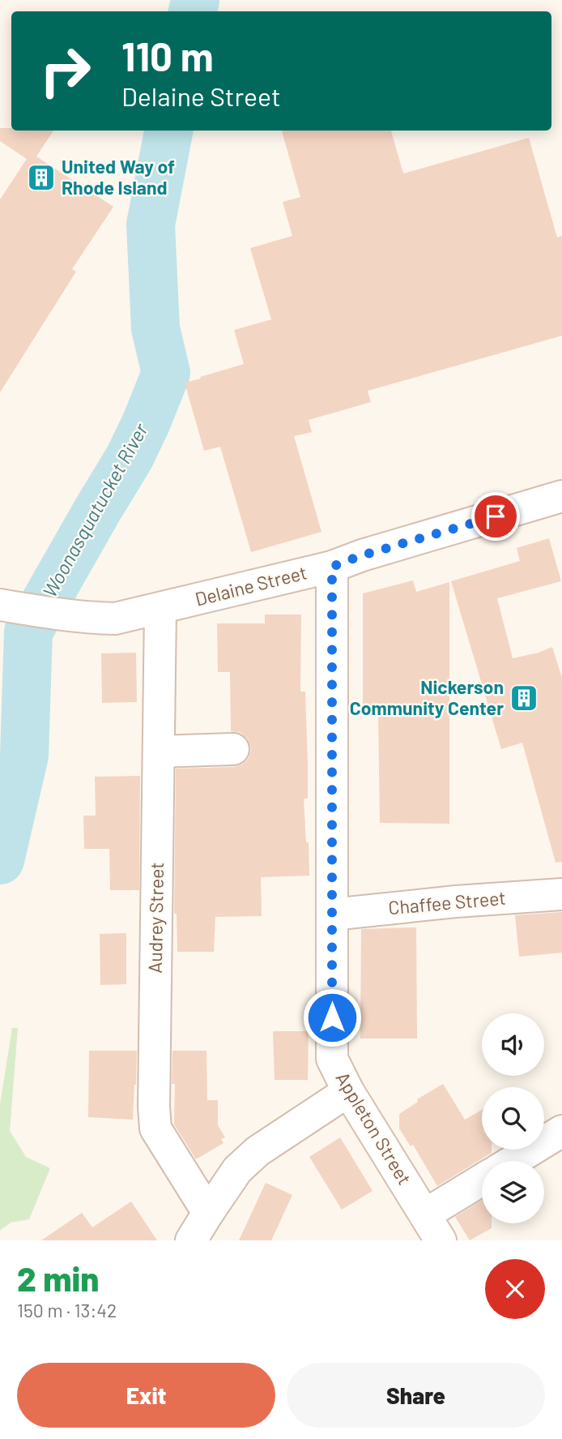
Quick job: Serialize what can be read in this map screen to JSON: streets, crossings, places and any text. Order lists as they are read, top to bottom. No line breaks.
{"streets":{"street":["Delaine Street","Chaffee Street","Audrey Street","Appleton Street"]},"crossings":[["Delaine Street","Audrey Street"],["Delaine Street","Appleton Street"],["Chaffee Street","Appleton Street"]],"water":["Woonasquatucket River"],"places":{"building":["United Way of Rhode Island","Nickerson Community Center"]},"page":{"turn":["110 m","Delaine Street"],"heading":["2 min","150 m · 13:42"],"buttons":["Exit","Share"]}}
